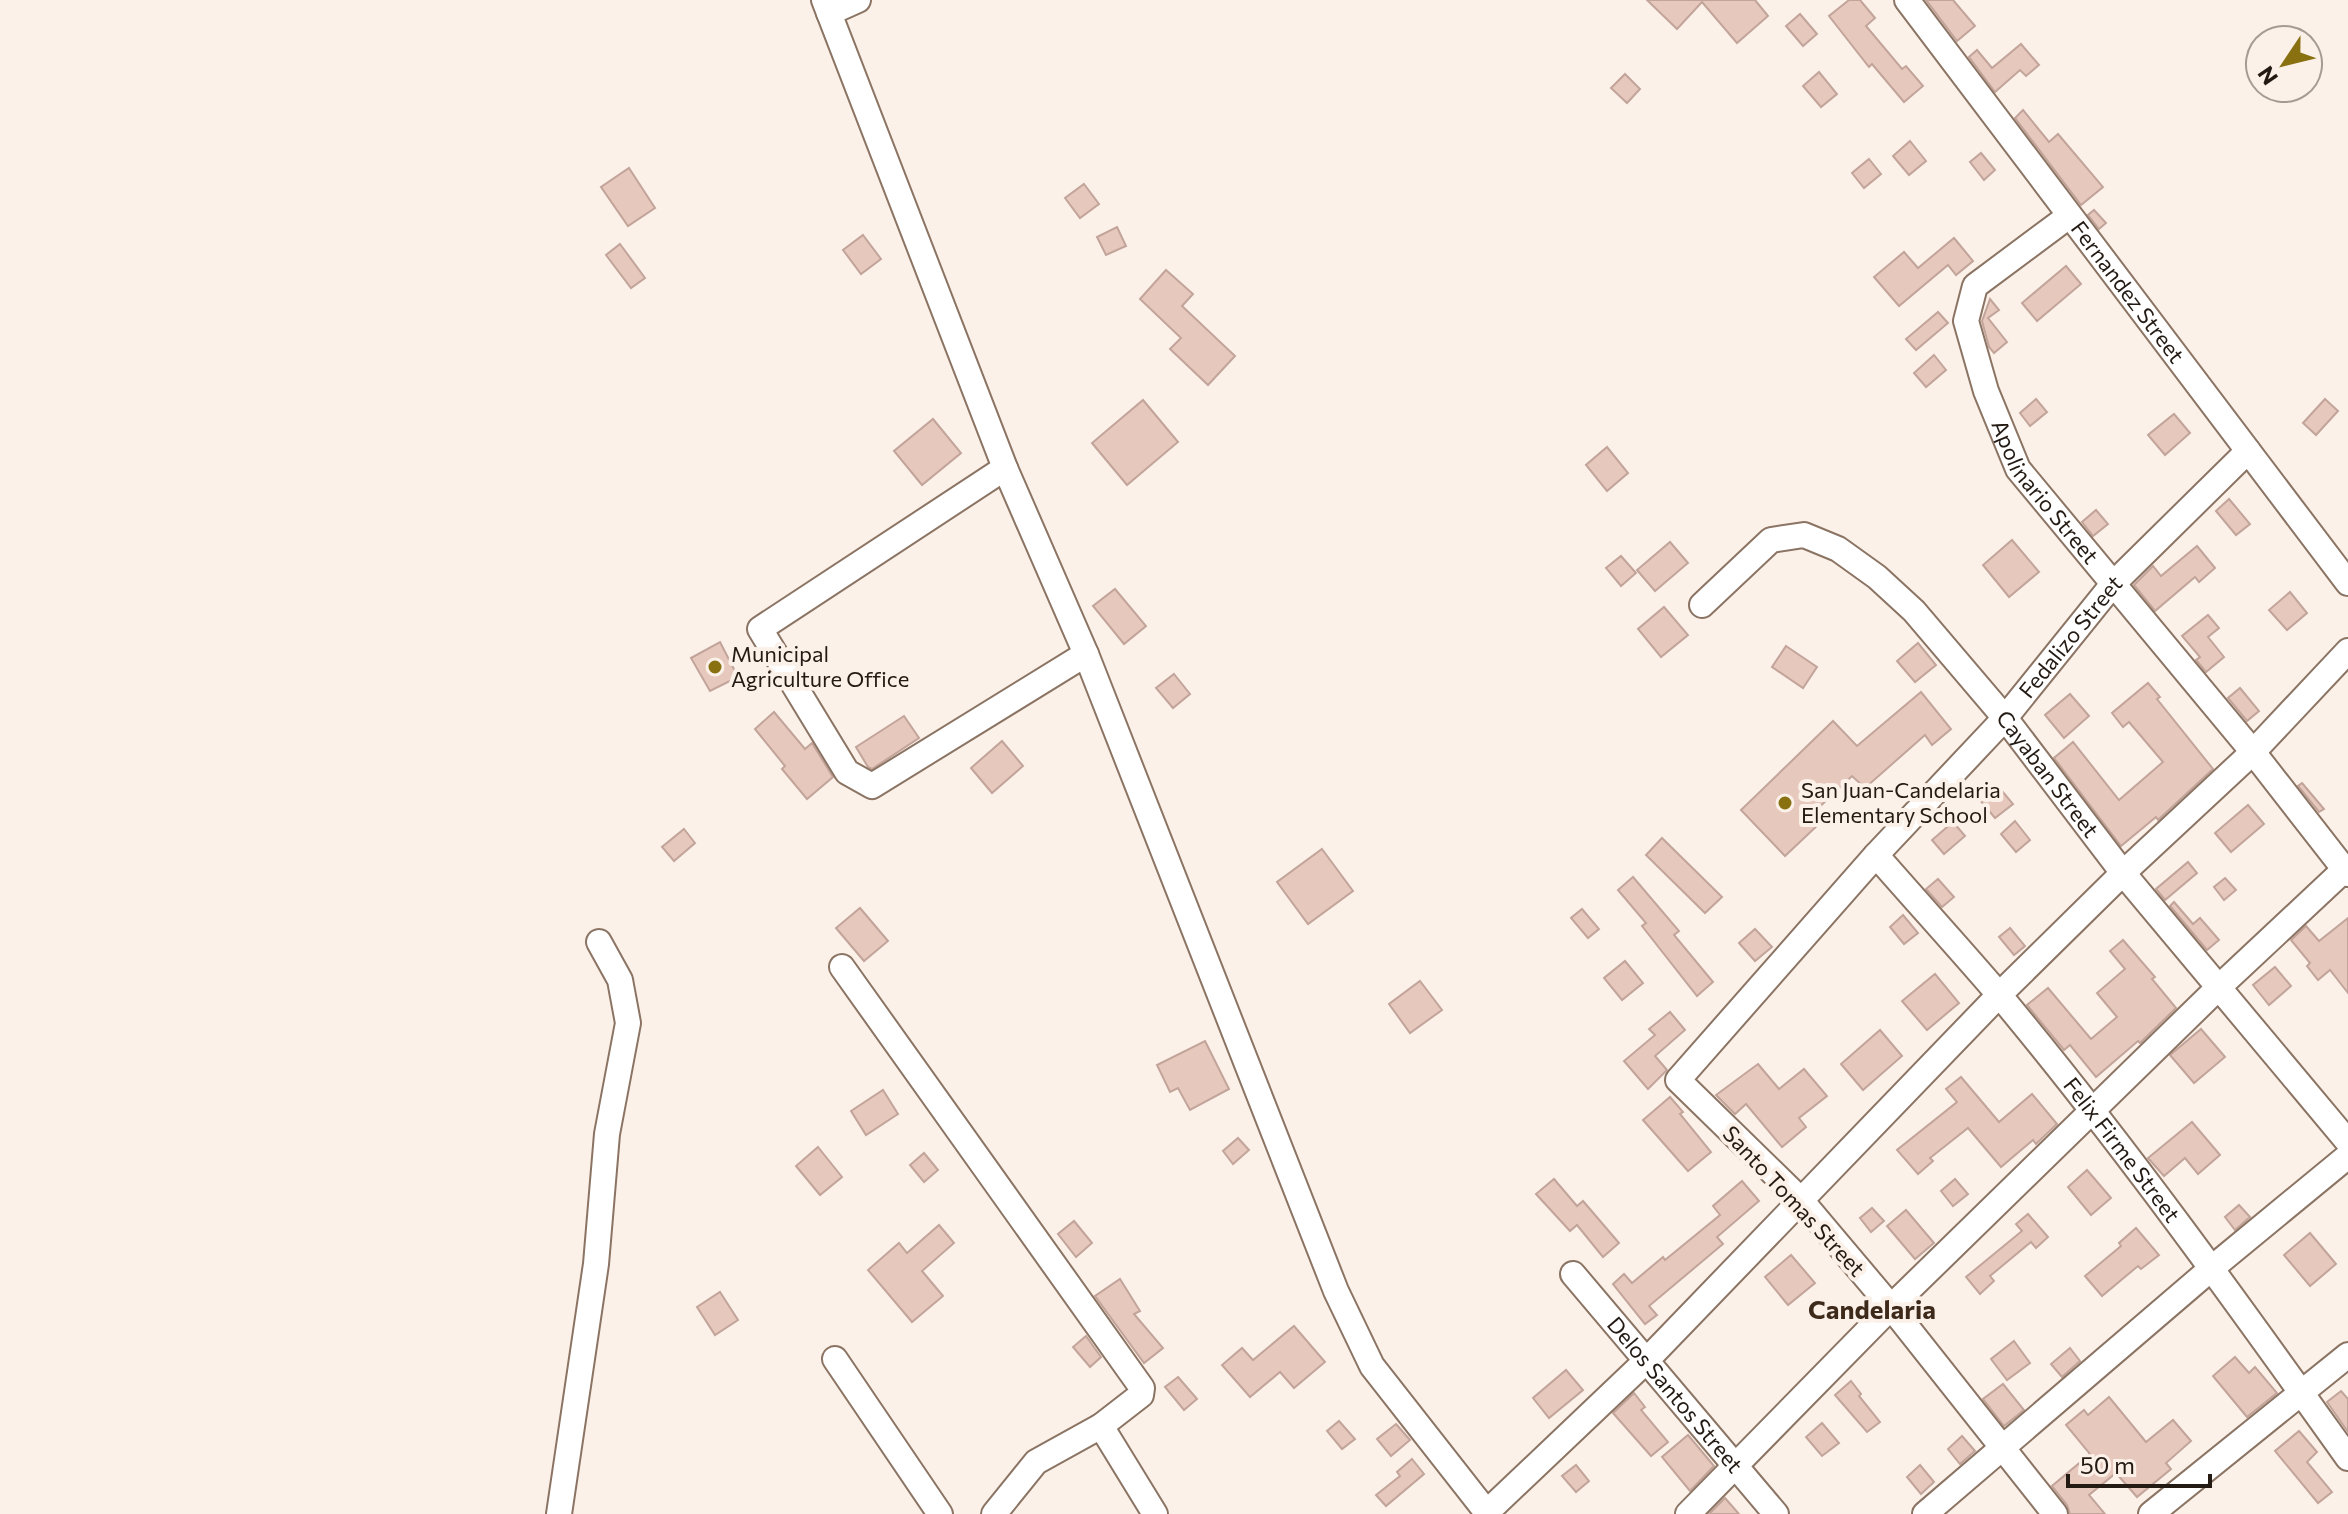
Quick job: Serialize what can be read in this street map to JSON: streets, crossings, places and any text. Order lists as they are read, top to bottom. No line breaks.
{"streets":{"street":["Fernandez Street","Apolinario Street","Fedalizo Street","Cayaban Street","Felix Firme Street","Santo Tomas Street","Delos Santos Street"]},"crossings":[["Fernandez Street","Apolinario Street"],["Fernandez Street","Fedalizo Street"],["Apolinario Street","Fedalizo Street"],["Fedalizo Street","Cayaban Street"],["Fedalizo Street","Felix Firme Street"],["Fedalizo Street","Santo Tomas Street"]],"districts":["Candelaria"],"places":["Municipal Agriculture Office","San Juan-Candelaria Elementary School"],"scale_bar":"50 m","north":"bottom left"}
